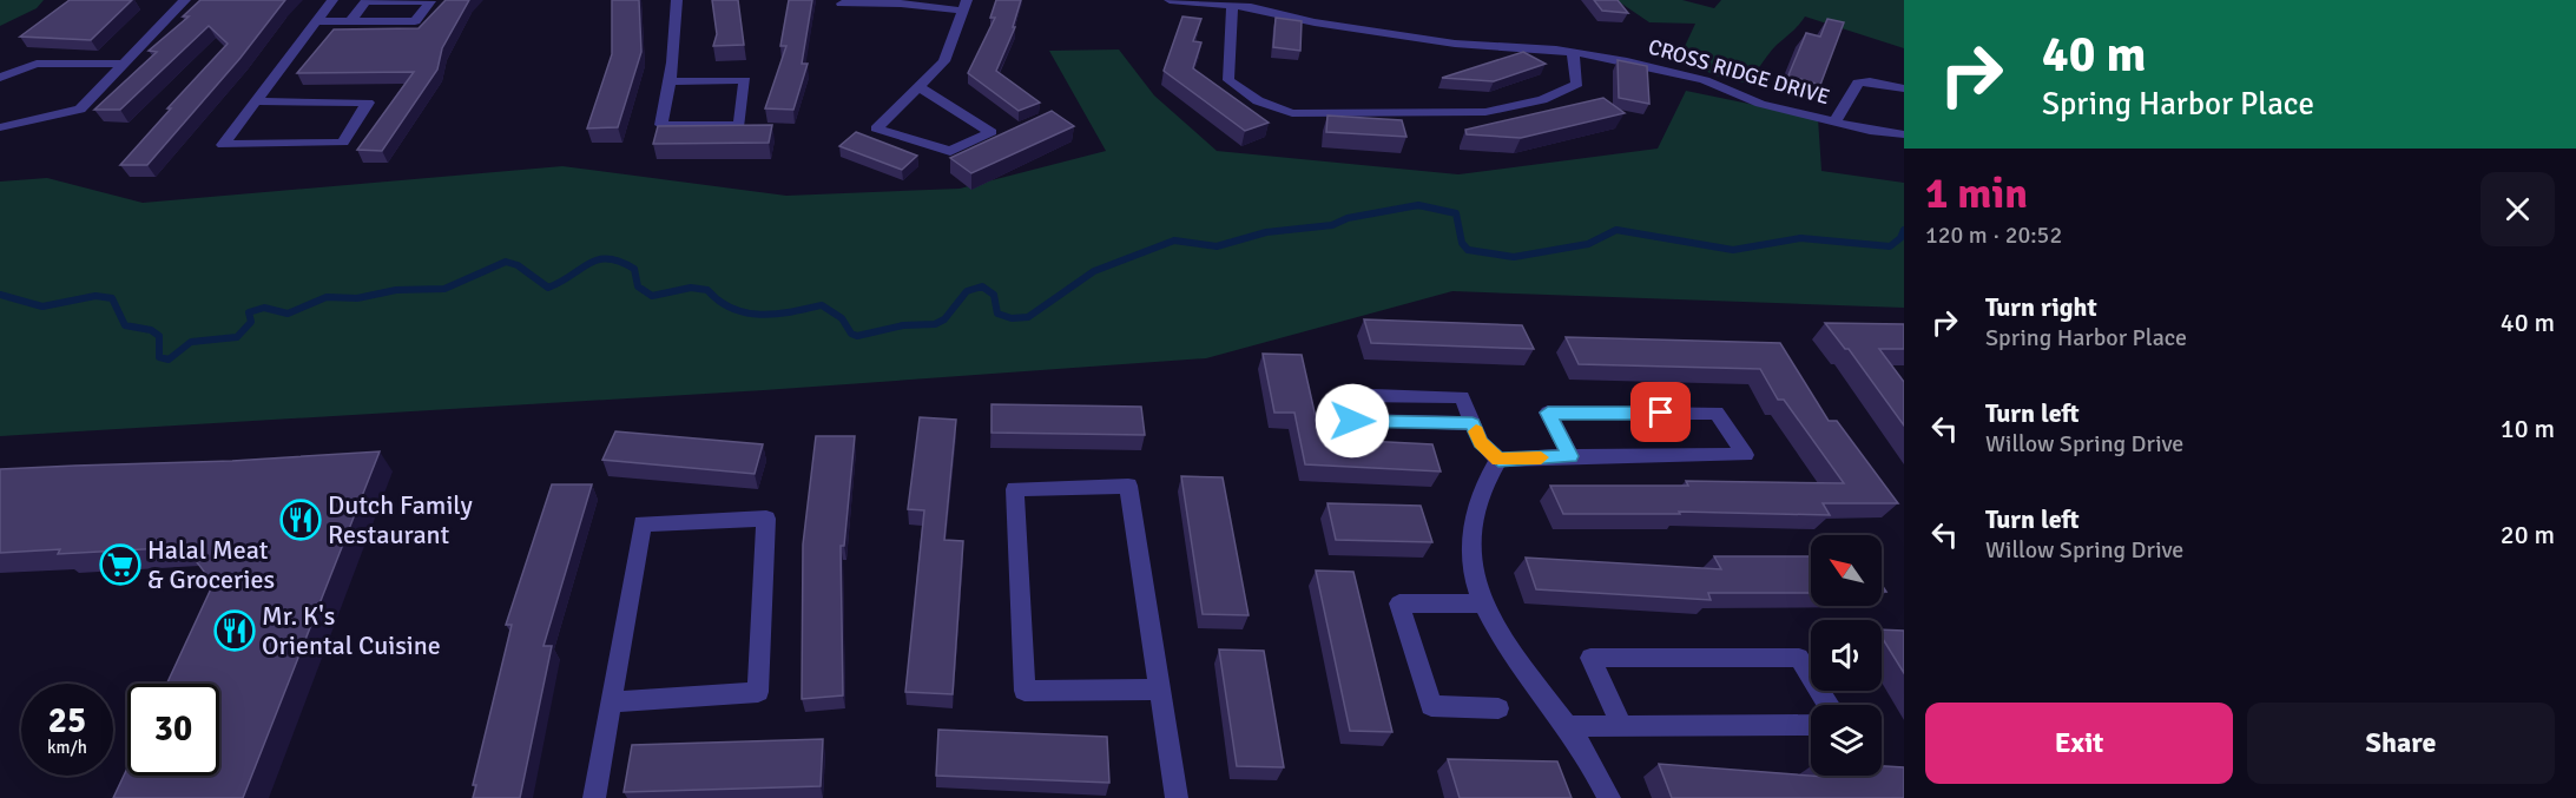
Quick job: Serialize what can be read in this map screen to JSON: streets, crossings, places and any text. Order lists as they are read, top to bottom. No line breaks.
{"streets":{"street":["CROSS RIDGE DRIVE"]},"places":{"restaurant":["Dutch Family Restaurant","Mr. K's Oriental Cuisine"],"supermarket":["Halal Meat & Groceries"]},"north":"top left","page":{"turn":["40 m","Spring Harbor Place"],"heading":["1 min","120 m · 20:52"],"list":[{"name":"Turn right","note":"Spring Harbor Place","value":"40 m"},{"name":"Turn left","note":"Willow Spring Drive","value":"10 m"},{"name":"Turn left","note":"Willow Spring Drive","value":"20 m"}],"speed":"25 km/h","limit":"30","buttons":["Exit","Share"]}}
